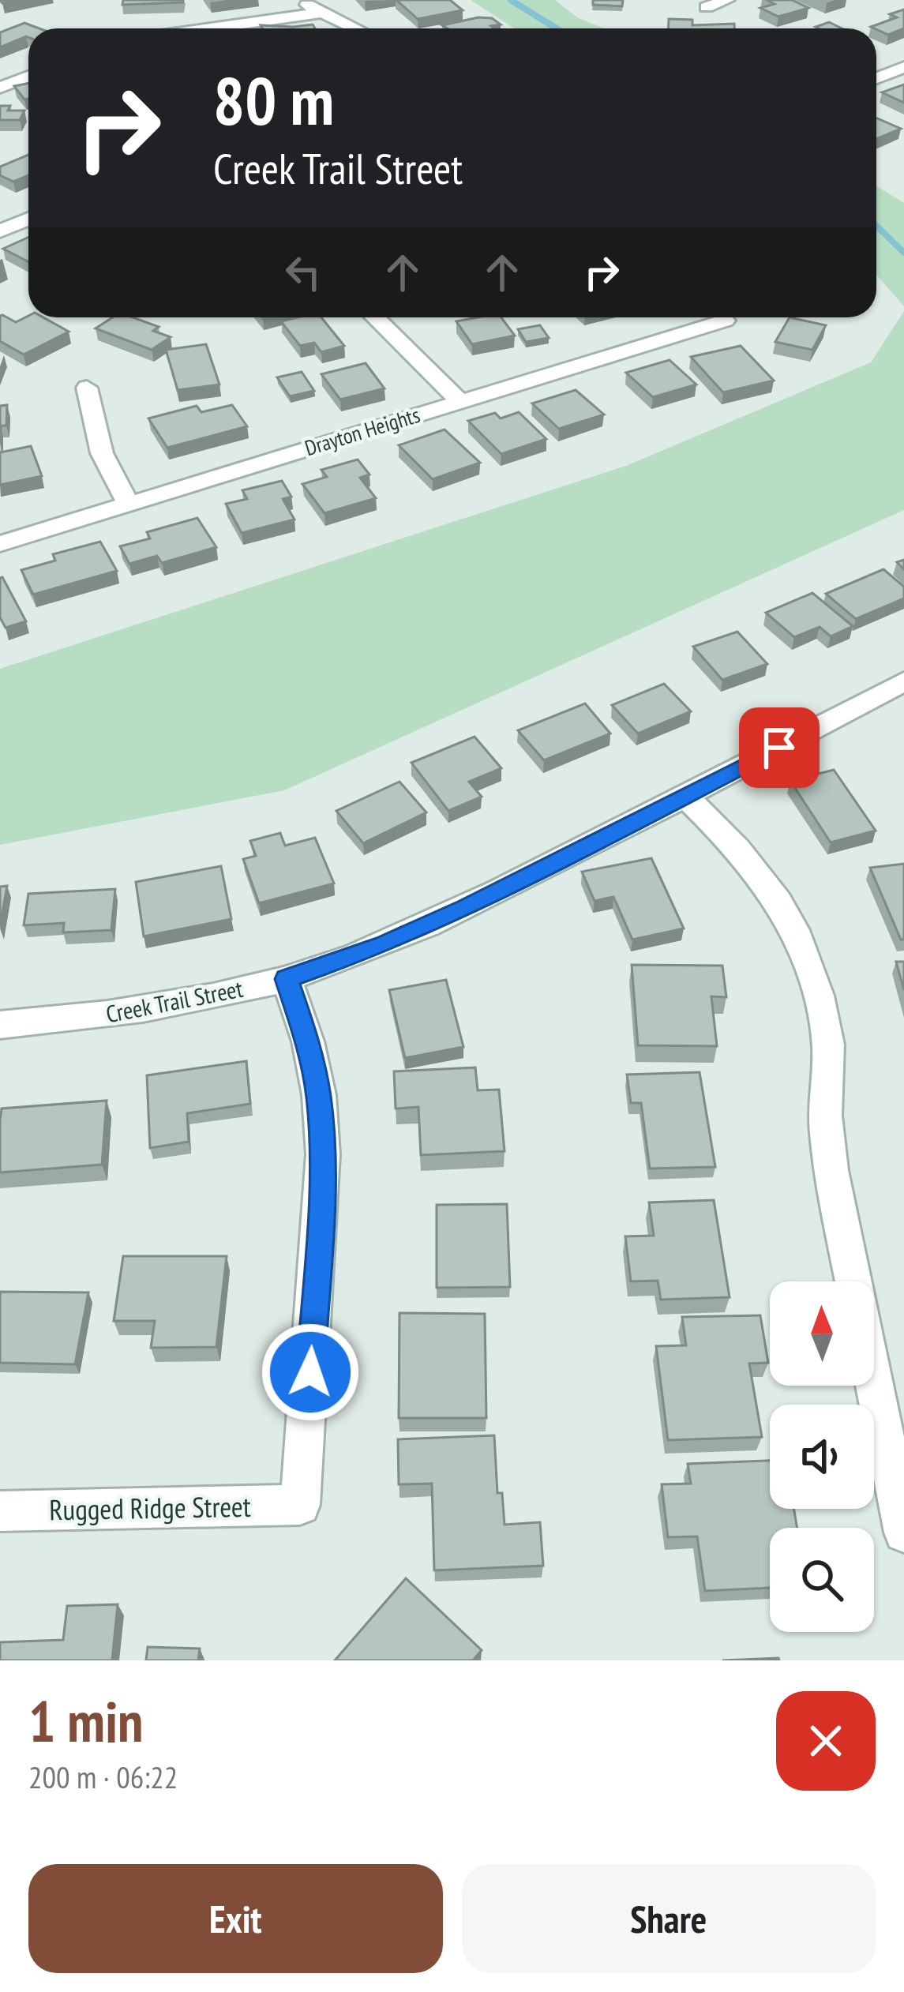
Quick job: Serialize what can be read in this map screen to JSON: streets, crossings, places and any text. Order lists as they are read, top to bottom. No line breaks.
{"streets":{"street":["Drayton Heights","Creek Trail Street","Rugged Ridge Street"]},"crossings":[["Creek Trail Street","Rugged Ridge Street"]],"north":"top","page":{"turn":["80 m","Creek Trail Street"],"heading":["1 min","200 m · 06:22"],"buttons":["Exit","Share"]}}
